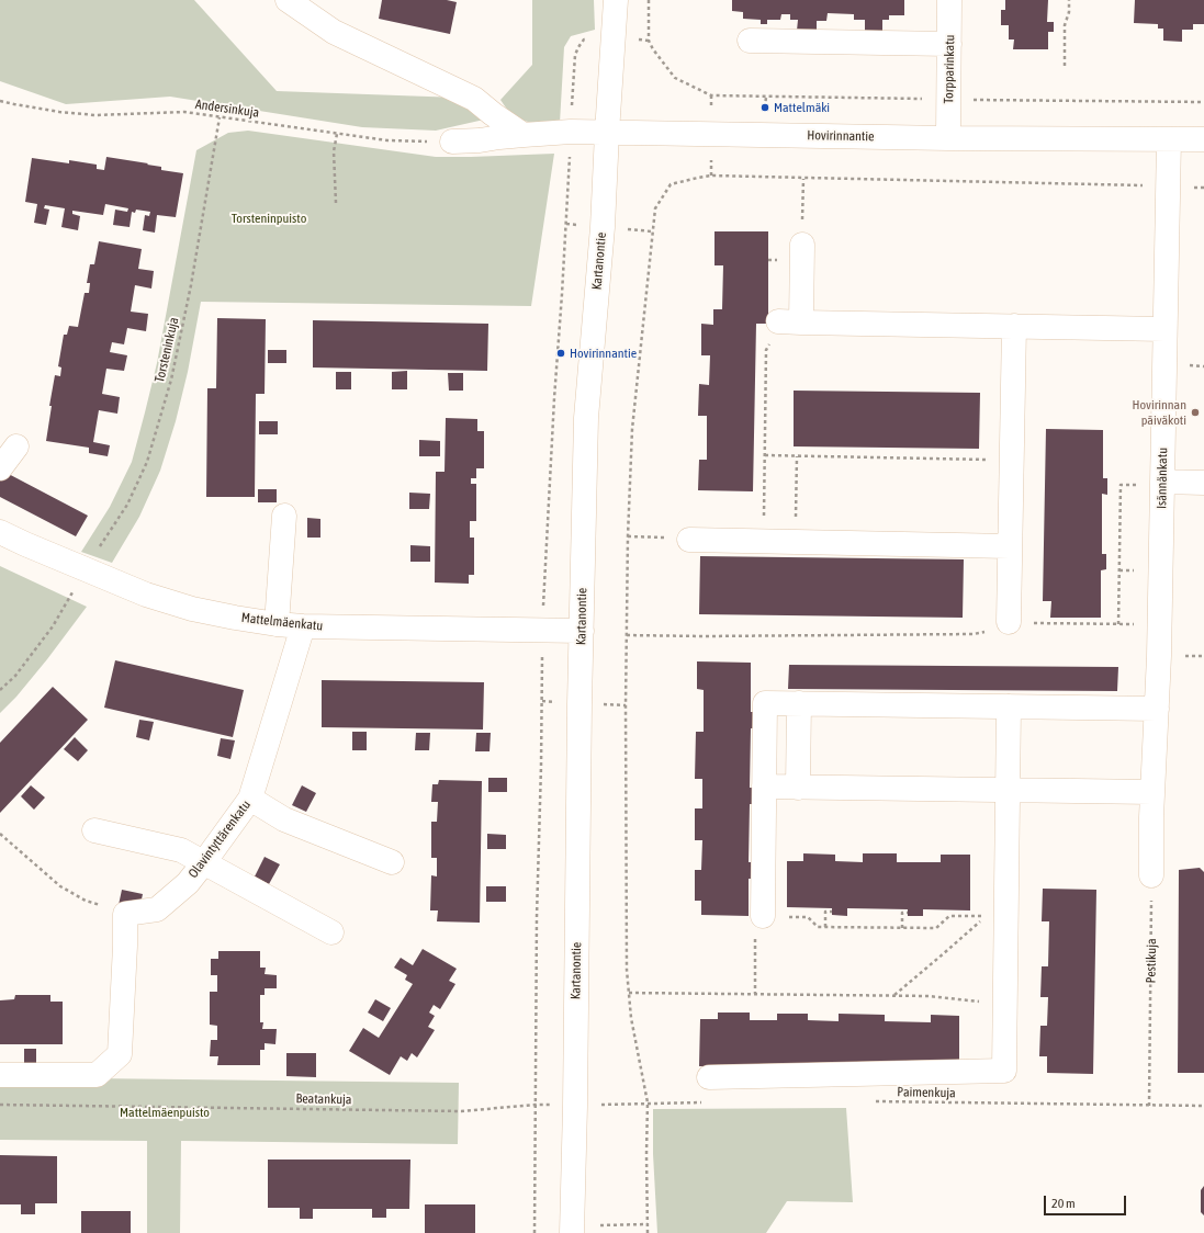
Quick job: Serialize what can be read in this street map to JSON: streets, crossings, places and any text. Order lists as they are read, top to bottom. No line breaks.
{"streets":{"street":["Torpparinkatu","Hovirinnantie","Kartanontie","Isännänkatu","Mattelmäenkatu","Olavintyttärenkatu"],"path":["Andersinkuja","Torsteninkuja","Pestikuja","Paimenkuja","Beatankuja"]},"crossings":[["Torpparinkatu","Hovirinnantie"],["Andersinkuja","Hovirinnantie"],["Andersinkuja","Torsteninkuja"],["Hovirinnantie","Kartanontie"],["Hovirinnantie","Isännänkatu"],["Kartanontie","Mattelmäenkatu"],["Kartanontie","Beatankuja"],["Torsteninkuja","Mattelmäenkatu"],["Isännänkatu","Pestikuja"],["Mattelmäenkatu","Olavintyttärenkatu"],["Pestikuja","Paimenkuja"]],"parks":["Torsteninpuisto","Mattelmäenpuisto"],"places":["Mattelmäki","Hovirinnantie","Hovirinnan päiväkoti"],"scale_bar":"20 m"}
